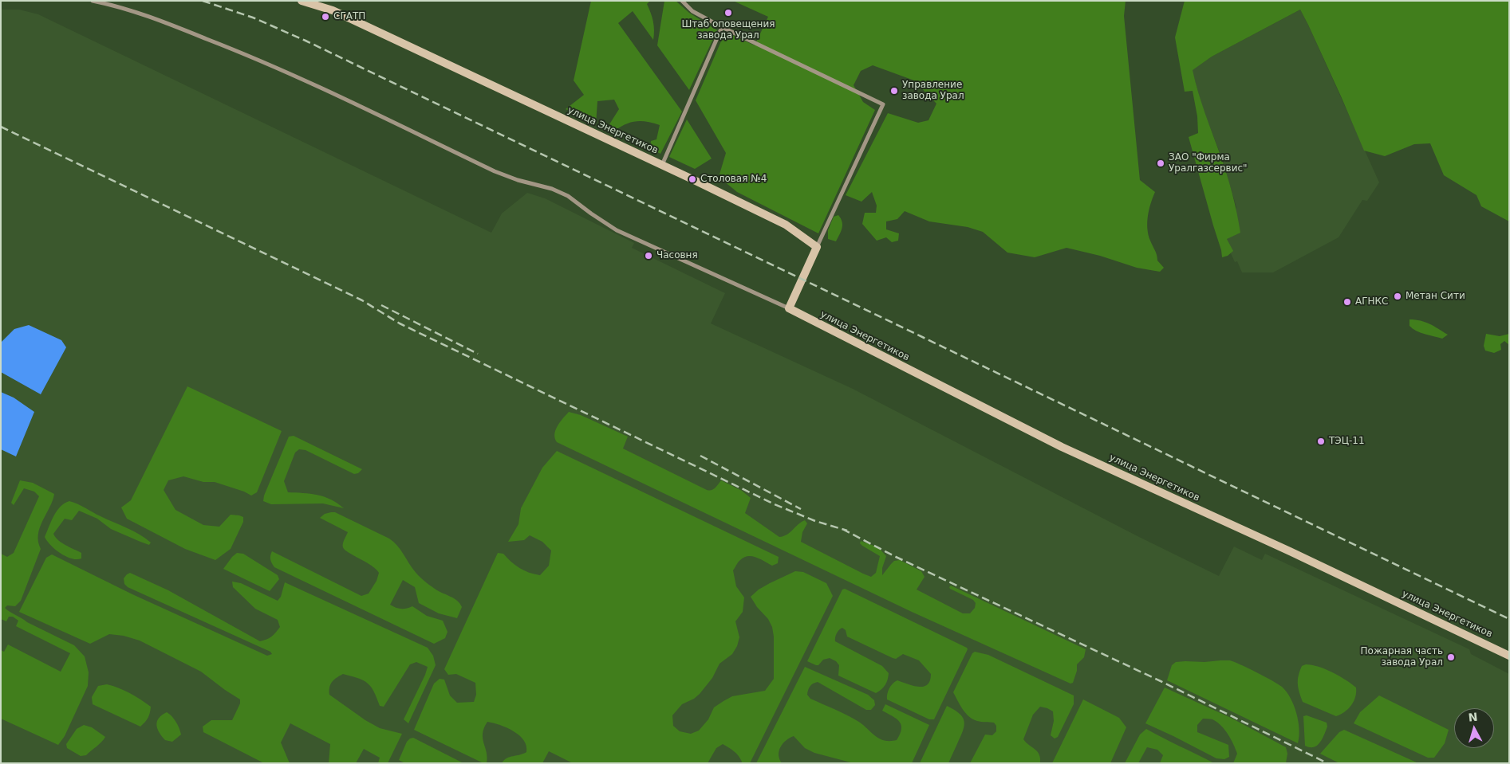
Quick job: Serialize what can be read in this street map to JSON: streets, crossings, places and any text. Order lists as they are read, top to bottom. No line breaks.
{"streets":{"street":["улица Энергетиков"]},"places":["Штаб оповещения завода Урал","СГАТП","Управление завода Урал","ЗАО \"Фирма Уралгазсервис\"","Столовая №4","Часовня","Метан Сити","АГНКС","ТЭЦ-11","Пожарная часть завода Урал"],"north":"top"}
